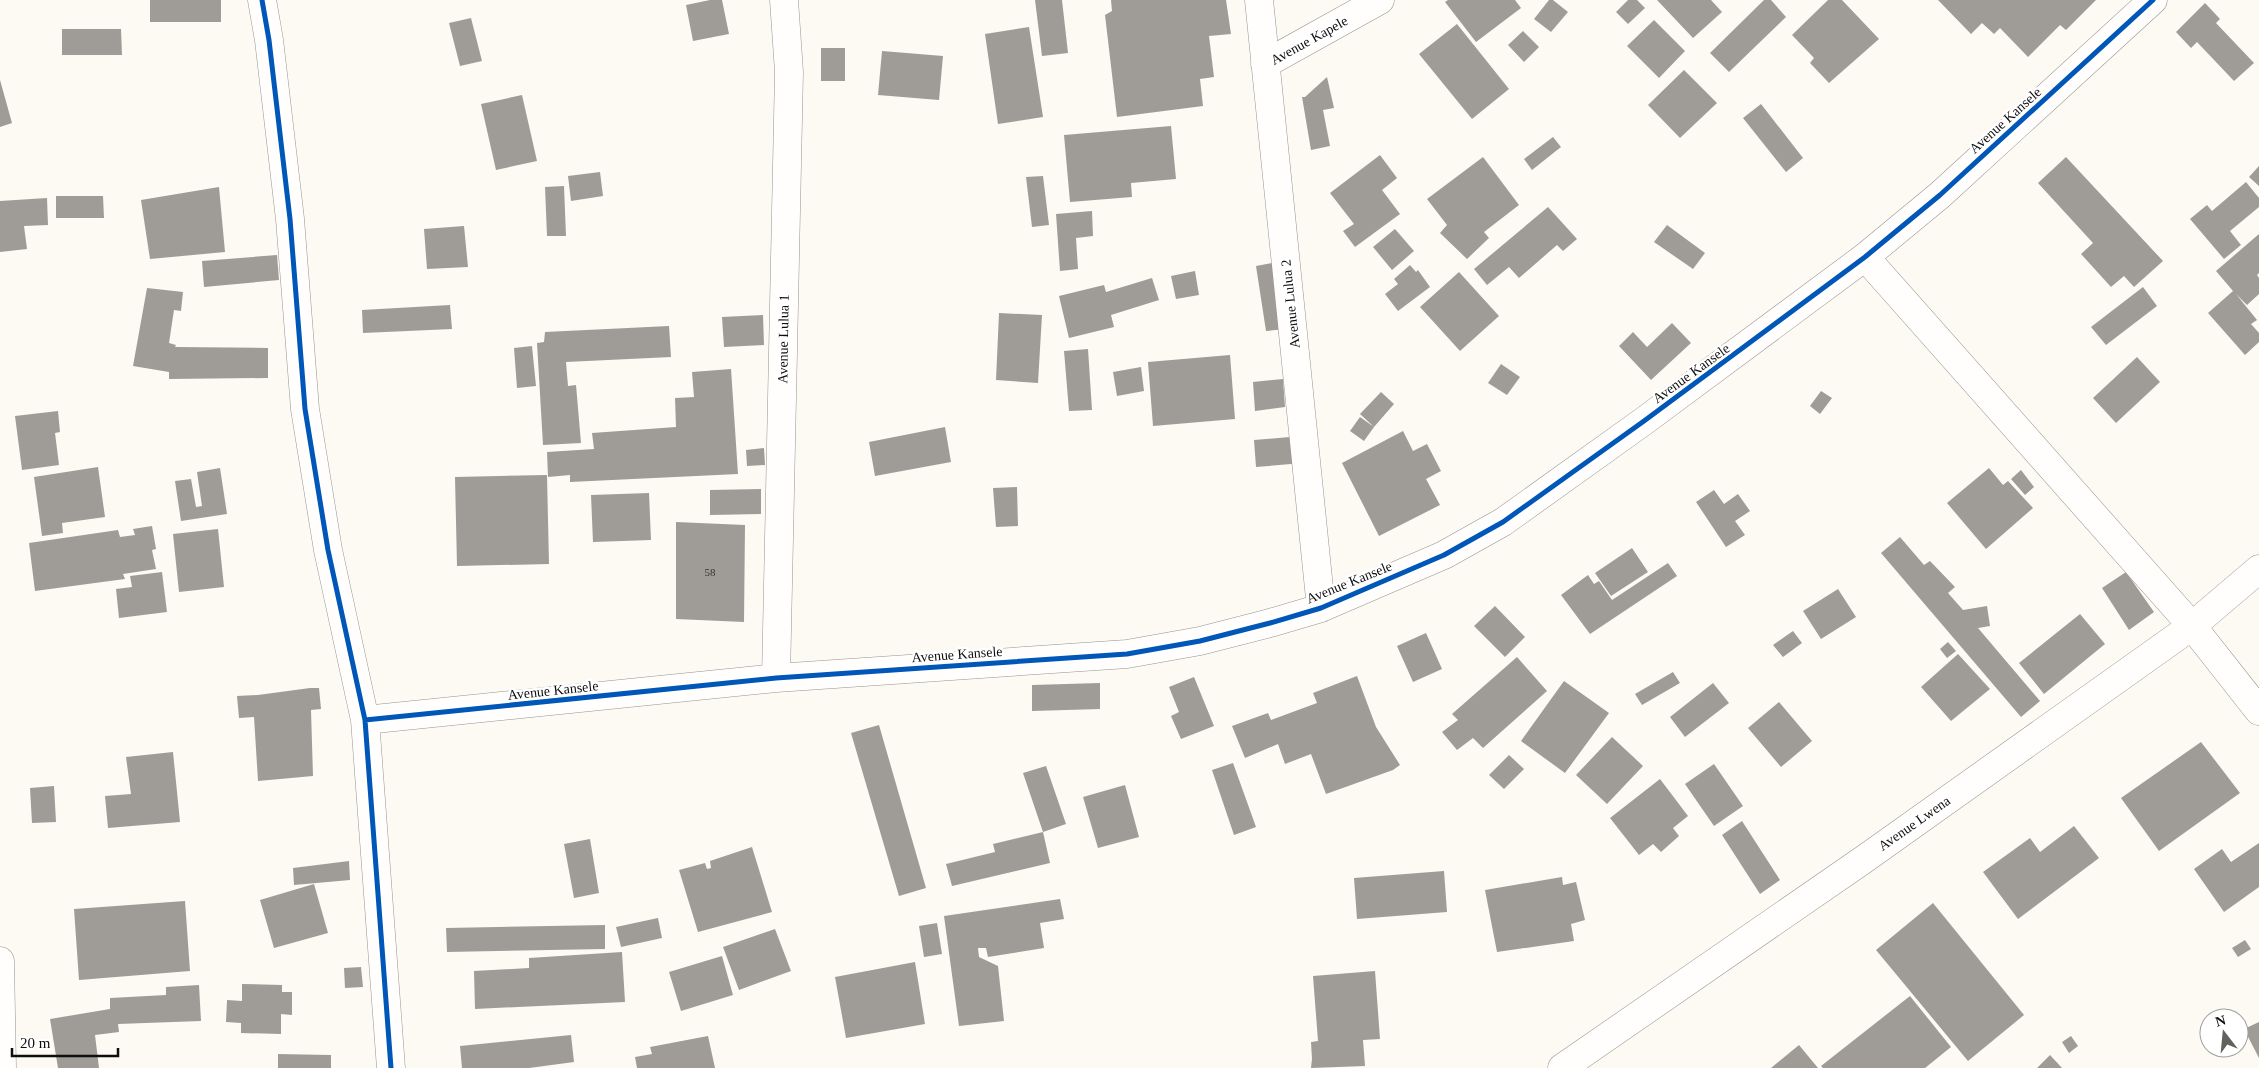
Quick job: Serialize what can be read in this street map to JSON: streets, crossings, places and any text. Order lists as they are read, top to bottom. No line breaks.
{"streets":{"street":["Avenue Kapele","Avenue Kansele","Avenue Lulua 2","Avenue Lulua 1","Avenue Lwena"]},"crossings":[["Avenue Kapele","Avenue Lulua 2"],["Avenue Kansele","Avenue Lulua 2"],["Avenue Kansele","Avenue Lulua 1"]],"house_numbers":["58"],"scale_bar":"20 m","north":"top"}
